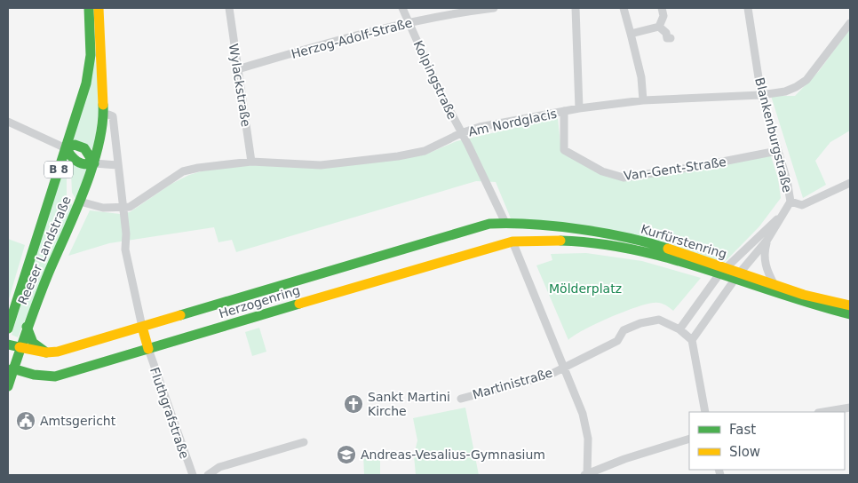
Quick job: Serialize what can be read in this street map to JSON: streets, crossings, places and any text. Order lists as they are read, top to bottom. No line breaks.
{"streets":{"main road":["B 8","Kurfürstenring","Reeser Landstraße","Herzogenring"],"street":["Herzog-Adolf-Straße","Kolpingstraße","Wylackstraße","Am Nordglacis","Blankenburgstraße","Van-Gent-Straße","Martinistraße","Fluthgrafstraße"]},"crossings":[["Herzog-Adolf-Straße","Kolpingstraße"],["Herzog-Adolf-Straße","Wylackstraße"],["Kolpingstraße","Am Nordglacis"],["Kolpingstraße","Kurfürstenring"],["Kolpingstraße","Herzogenring"],["Wylackstraße","Am Nordglacis"],["Am Nordglacis","Blankenburgstraße"],["Am Nordglacis","Van-Gent-Straße"],["Am Nordglacis","Reeser Landstraße"],["Blankenburgstraße","Van-Gent-Straße"],["Blankenburgstraße","Kurfürstenring"],["B 8","Reeser Landstraße"],["B 8","Herzogenring"],["Kurfürstenring","Herzogenring"],["Reeser Landstraße","Herzogenring"],["Herzogenring","Fluthgrafstraße"]],"parks":["Mölderplatz"],"places":{"church":["Sankt Martini Kirche"],"public building":["Amtsgericht"],"school or university":["Andreas-Vesalius-Gymnasium"]},"legend":["Fast","Slow"]}
